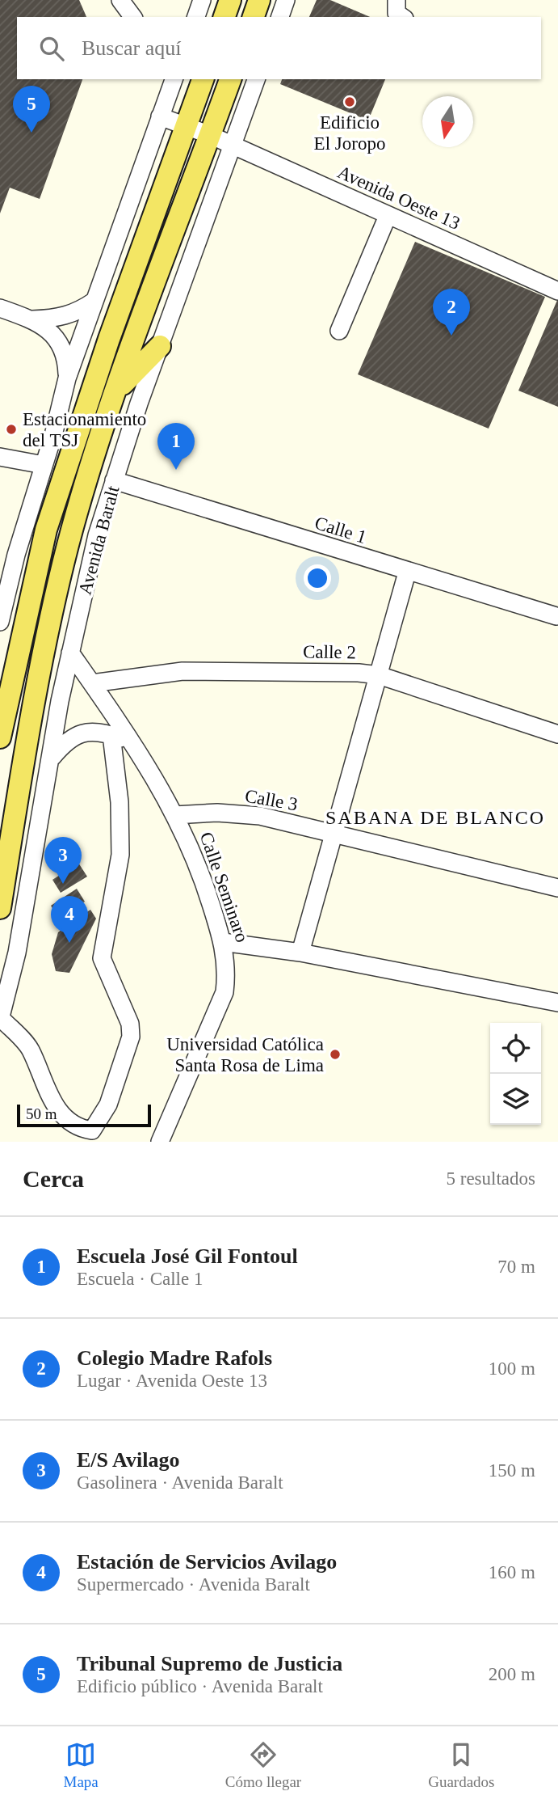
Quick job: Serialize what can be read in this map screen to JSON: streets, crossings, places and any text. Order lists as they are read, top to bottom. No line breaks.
{"streets":{"main road":["Avenida Baralt"],"street":["Avenida Oeste 13","Calle 1","Calle 2","Calle 3","Calle Seminaro"]},"crossings":[["Avenida Oeste 13","Avenida Baralt"],["Calle 1","Avenida Baralt"],["Avenida Baralt","Calle Seminaro"],["Calle 2","Calle Seminaro"],["Calle 3","Calle Seminaro"]],"districts":["SABANA DE BLANCO"],"places":["Edificio El Joropo","Estacionamiento del TSJ","Universidad Católica Santa Rosa de Lima"],"scale_bar":"50 m","north":"bottom","page":{"search":"Buscar aquí","pins":["5","2","1","3","4"],"scale":"50 m","heading":["Cerca","5 resultados"],"list":[{"mark":"1","name":"Escuela José Gil Fontoul","note":"Escuela · Calle 1","value":"70 m"},{"mark":"2","name":"Colegio Madre Rafols","note":"Lugar · Avenida Oeste 13","value":"100 m"},{"mark":"3","name":"E/S Avilago","note":"Gasolinera · Avenida Baralt","value":"150 m"},{"mark":"4","name":"Estación de Servicios Avilago","note":"Supermercado · Avenida Baralt","value":"160 m"},{"mark":"5","name":"Tribunal Supremo de Justicia","note":"Edificio público · Avenida Baralt","value":"200 m"}],"nav":["Mapa","Cómo llegar","Guardados"]}}
